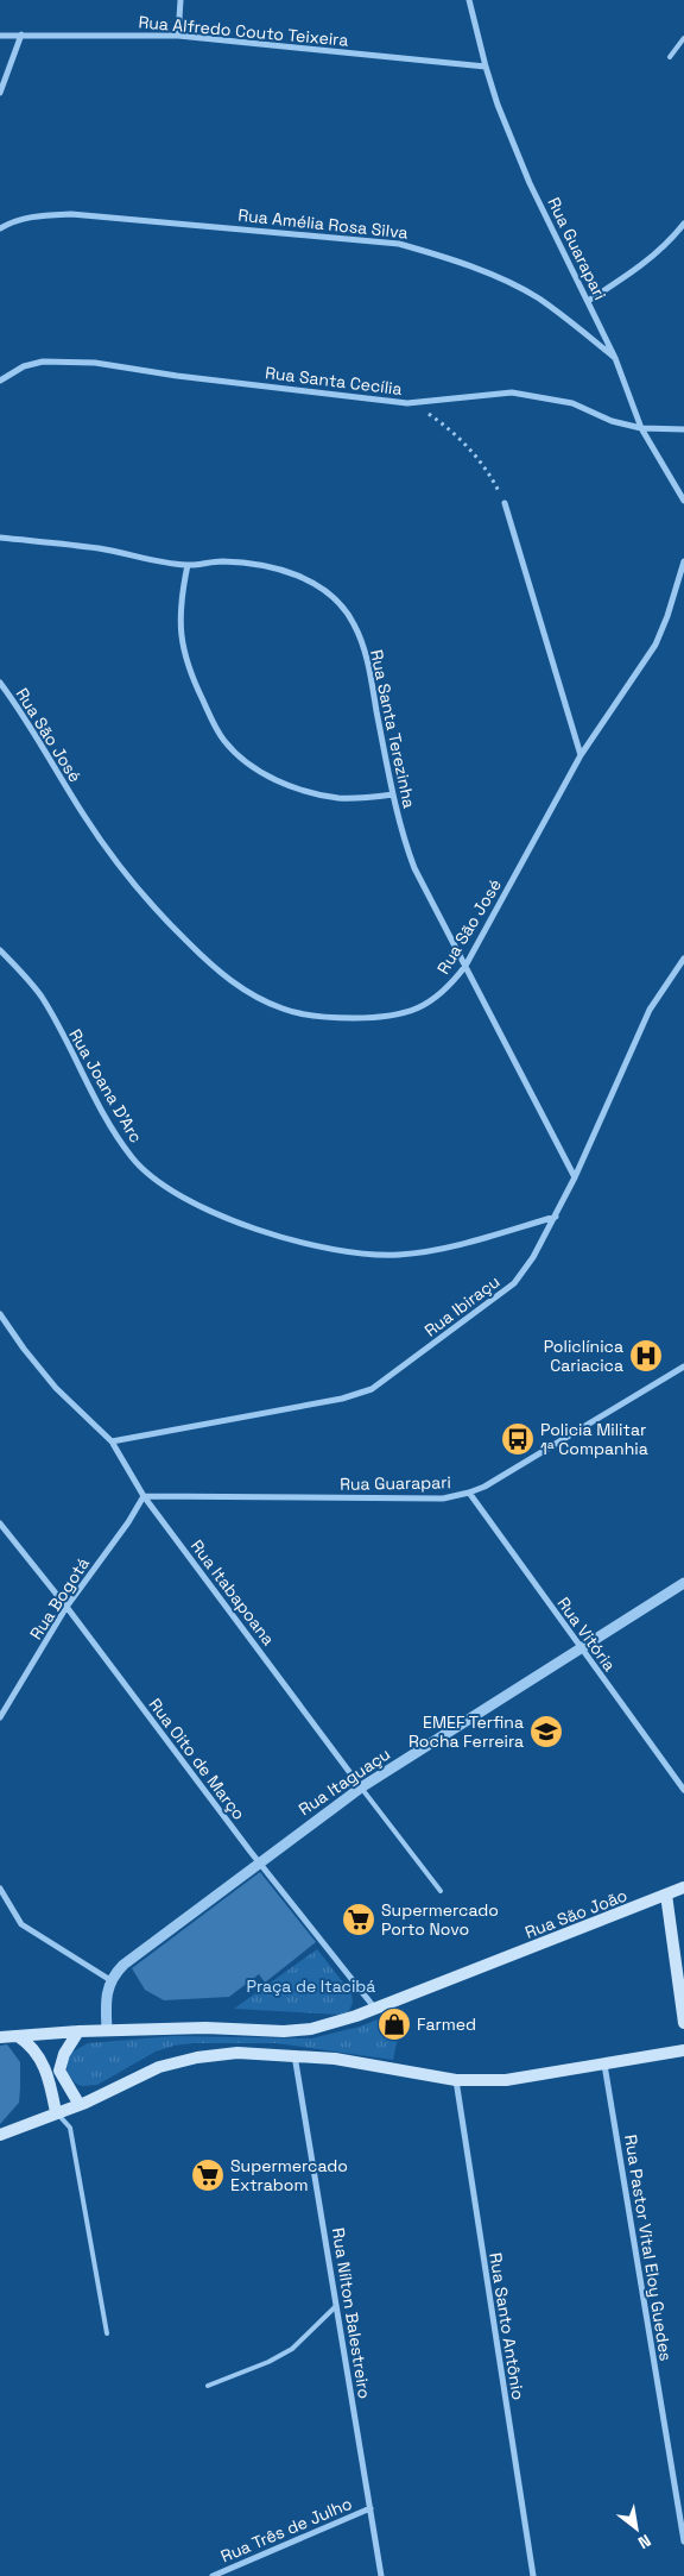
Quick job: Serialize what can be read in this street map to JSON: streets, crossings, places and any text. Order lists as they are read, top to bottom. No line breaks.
{"streets":{"main road":["Rua São João"],"street":["Rua Alfredo Couto Teixeira","Rua Amélia Rosa Silva","Rua Guarapari","Rua Santa Cecília","Rua Santa Terezinha","Rua São José","Rua Joana D'Arc","Rua Ibiraçu","Rua Itabapoana","Rua Bogotá","Rua Vitória","Rua Oito de Março","Rua Itaguaçu","Rua Pastor Vital Eloy Guedes","Rua Nílton Balestreiro","Rua Santo Antônio","Rua Três de Julho"]},"crossings":[["Rua Alfredo Couto Teixeira","Rua Guarapari"],["Rua Amélia Rosa Silva","Rua Guarapari"],["Rua Guarapari","Rua Itabapoana"],["Rua Guarapari","Rua Bogotá"],["Rua Guarapari","Rua Vitória"],["Rua Santa Terezinha","Rua São José"],["Rua Santa Terezinha","Rua Ibiraçu"],["Rua Joana D'Arc","Rua Ibiraçu"],["Rua Ibiraçu","Rua Itabapoana"],["Rua Itabapoana","Rua Bogotá"],["Rua Itabapoana","Rua Itaguaçu"],["Rua Bogotá","Rua Oito de Março"],["Rua Vitória","Rua Itaguaçu"],["Rua Oito de Março","Rua Itaguaçu"],["Rua Oito de Março","Rua São João"],["Rua Nílton Balestreiro","Rua Três de Julho"]],"parks":["Praça de Itacibá"],"places":{"hospital":["Policlínica Cariacica"],"bus stop":["Policia Militar 1ª Companhia"],"school or university":["EMEF Terfina Rocha Ferreira"],"supermarket":["Supermercado Porto Novo","Supermercado Extrabom"],"shop":["Farmed"]},"north":"bottom right"}
